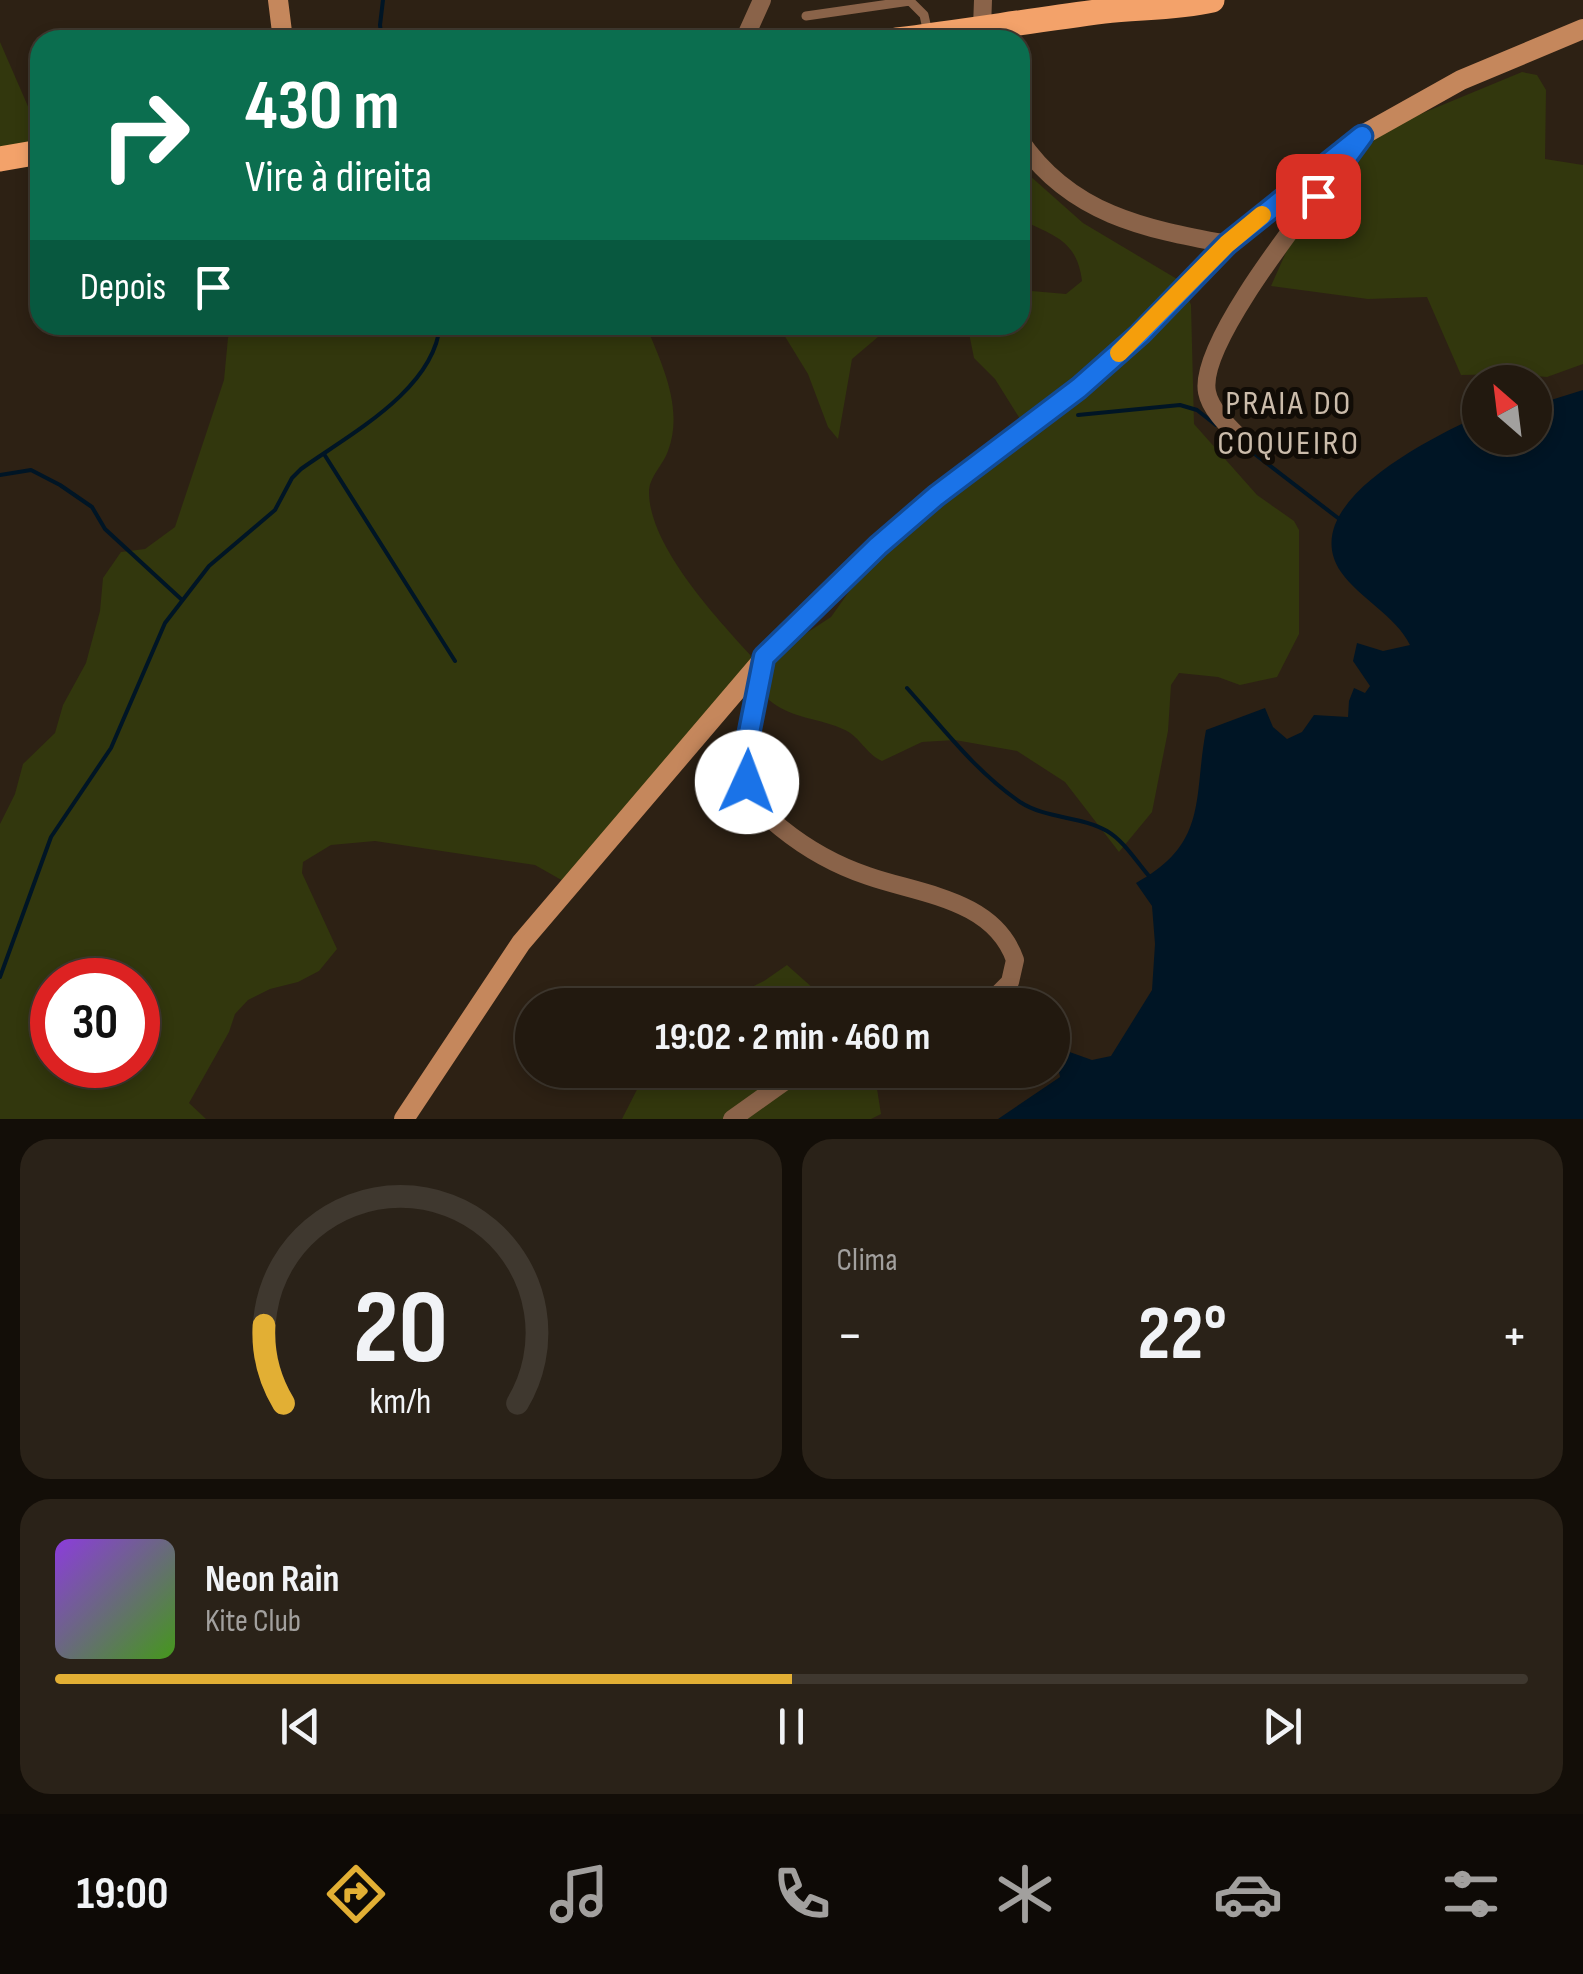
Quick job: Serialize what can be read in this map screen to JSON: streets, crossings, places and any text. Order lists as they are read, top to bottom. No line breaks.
{"districts":["PRAIA DO COQUEIRO"],"north":"top left","page":{"turn":["430 m","Vire à direita"],"then":"Depois","limit":"30","trip":"19:02 · 2 min · 460 m","tile":"Clima","heat":["−","22°","+"],"song":["Neon Rain","Kite Club"],"tabs":"19:00","gauge":["20","km/h"]}}
